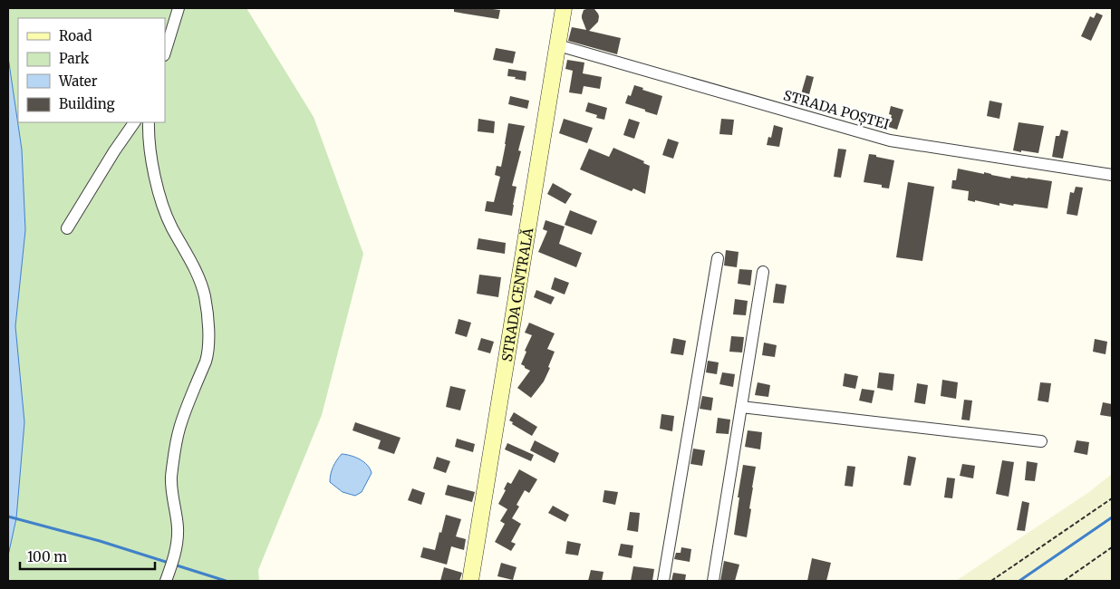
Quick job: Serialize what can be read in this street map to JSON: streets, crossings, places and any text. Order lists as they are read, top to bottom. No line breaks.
{"streets":{"main road":["STRADA CENTRALĂ"],"street":["STRADA POȘTEI"]},"crossings":[["STRADA POȘTEI","STRADA CENTRALĂ"]],"legend":["Road","Park","Water","Building"],"scale_bar":"100 m"}
